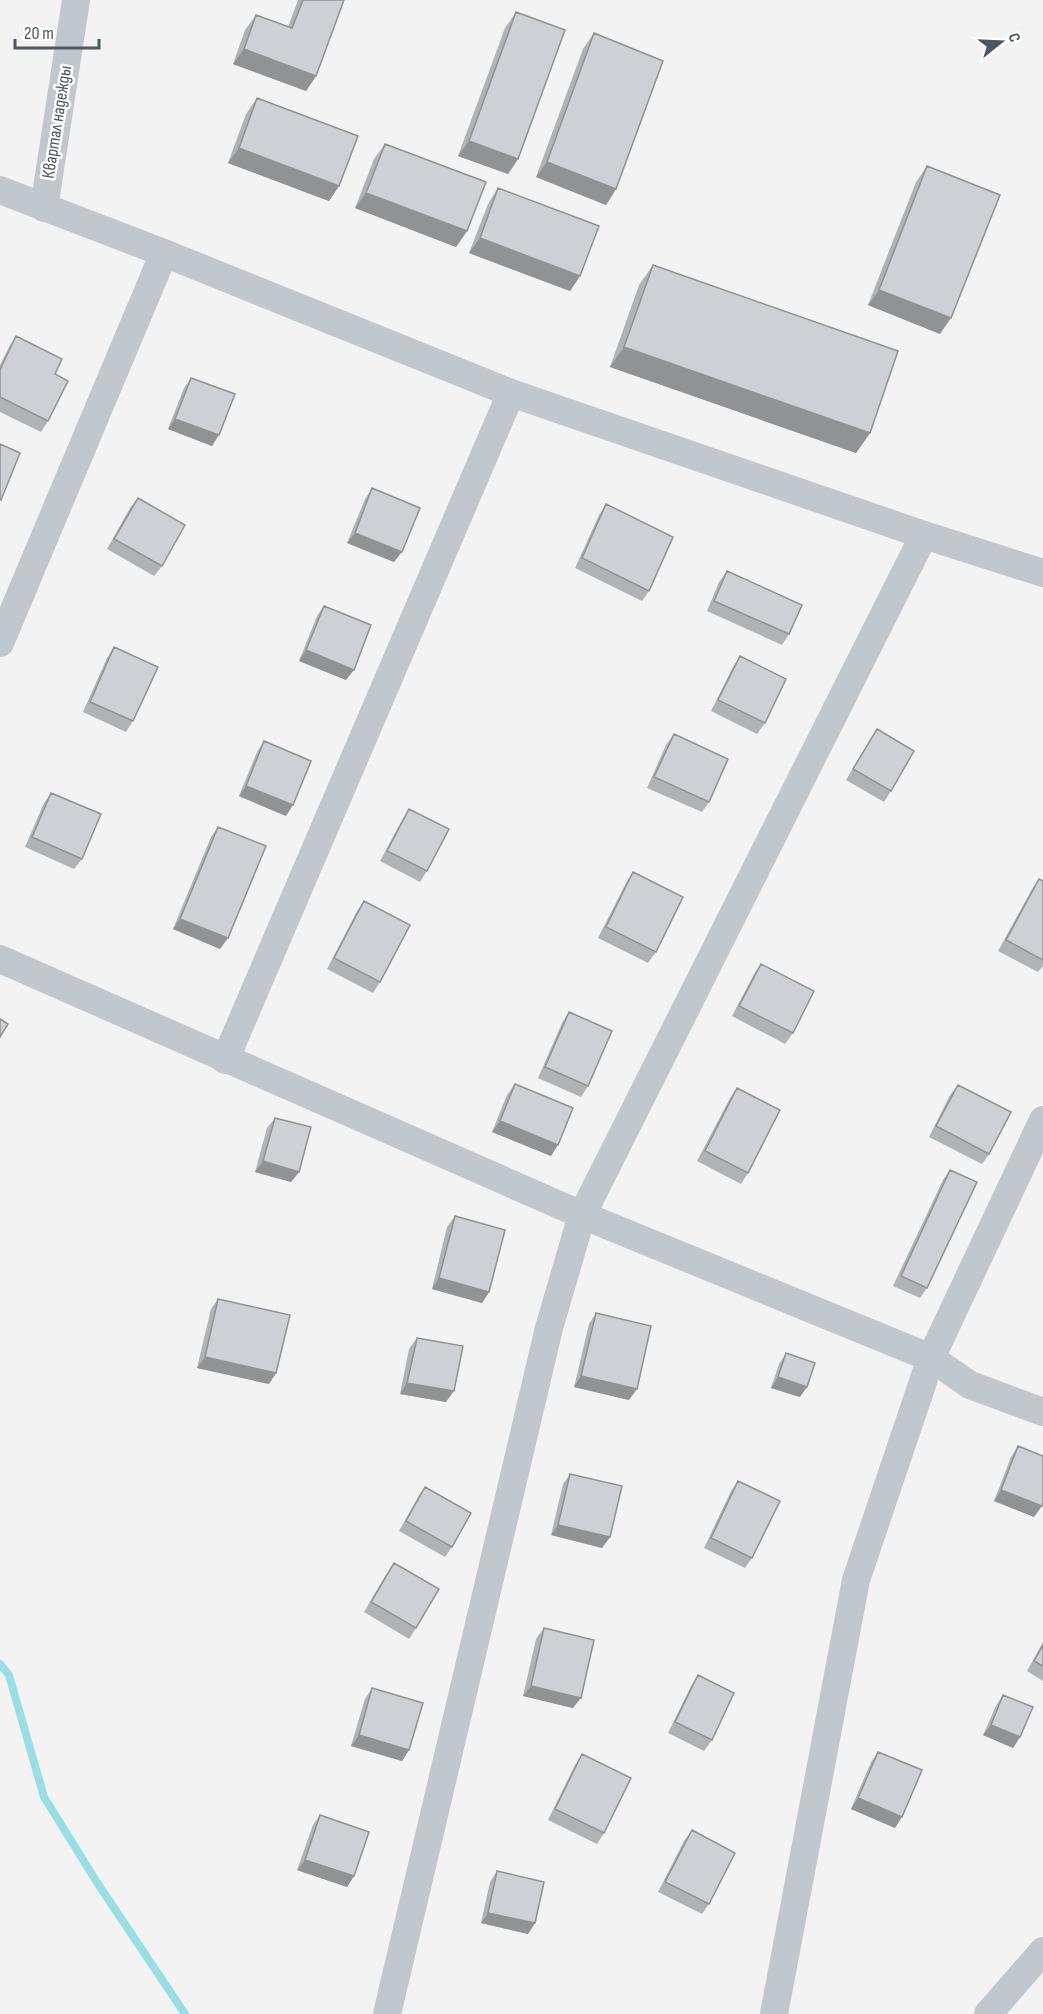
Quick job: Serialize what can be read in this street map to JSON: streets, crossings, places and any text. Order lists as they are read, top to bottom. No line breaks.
{"streets":{"street":["Квартал надежды"]},"scale_bar":"20 m","north":"right"}
